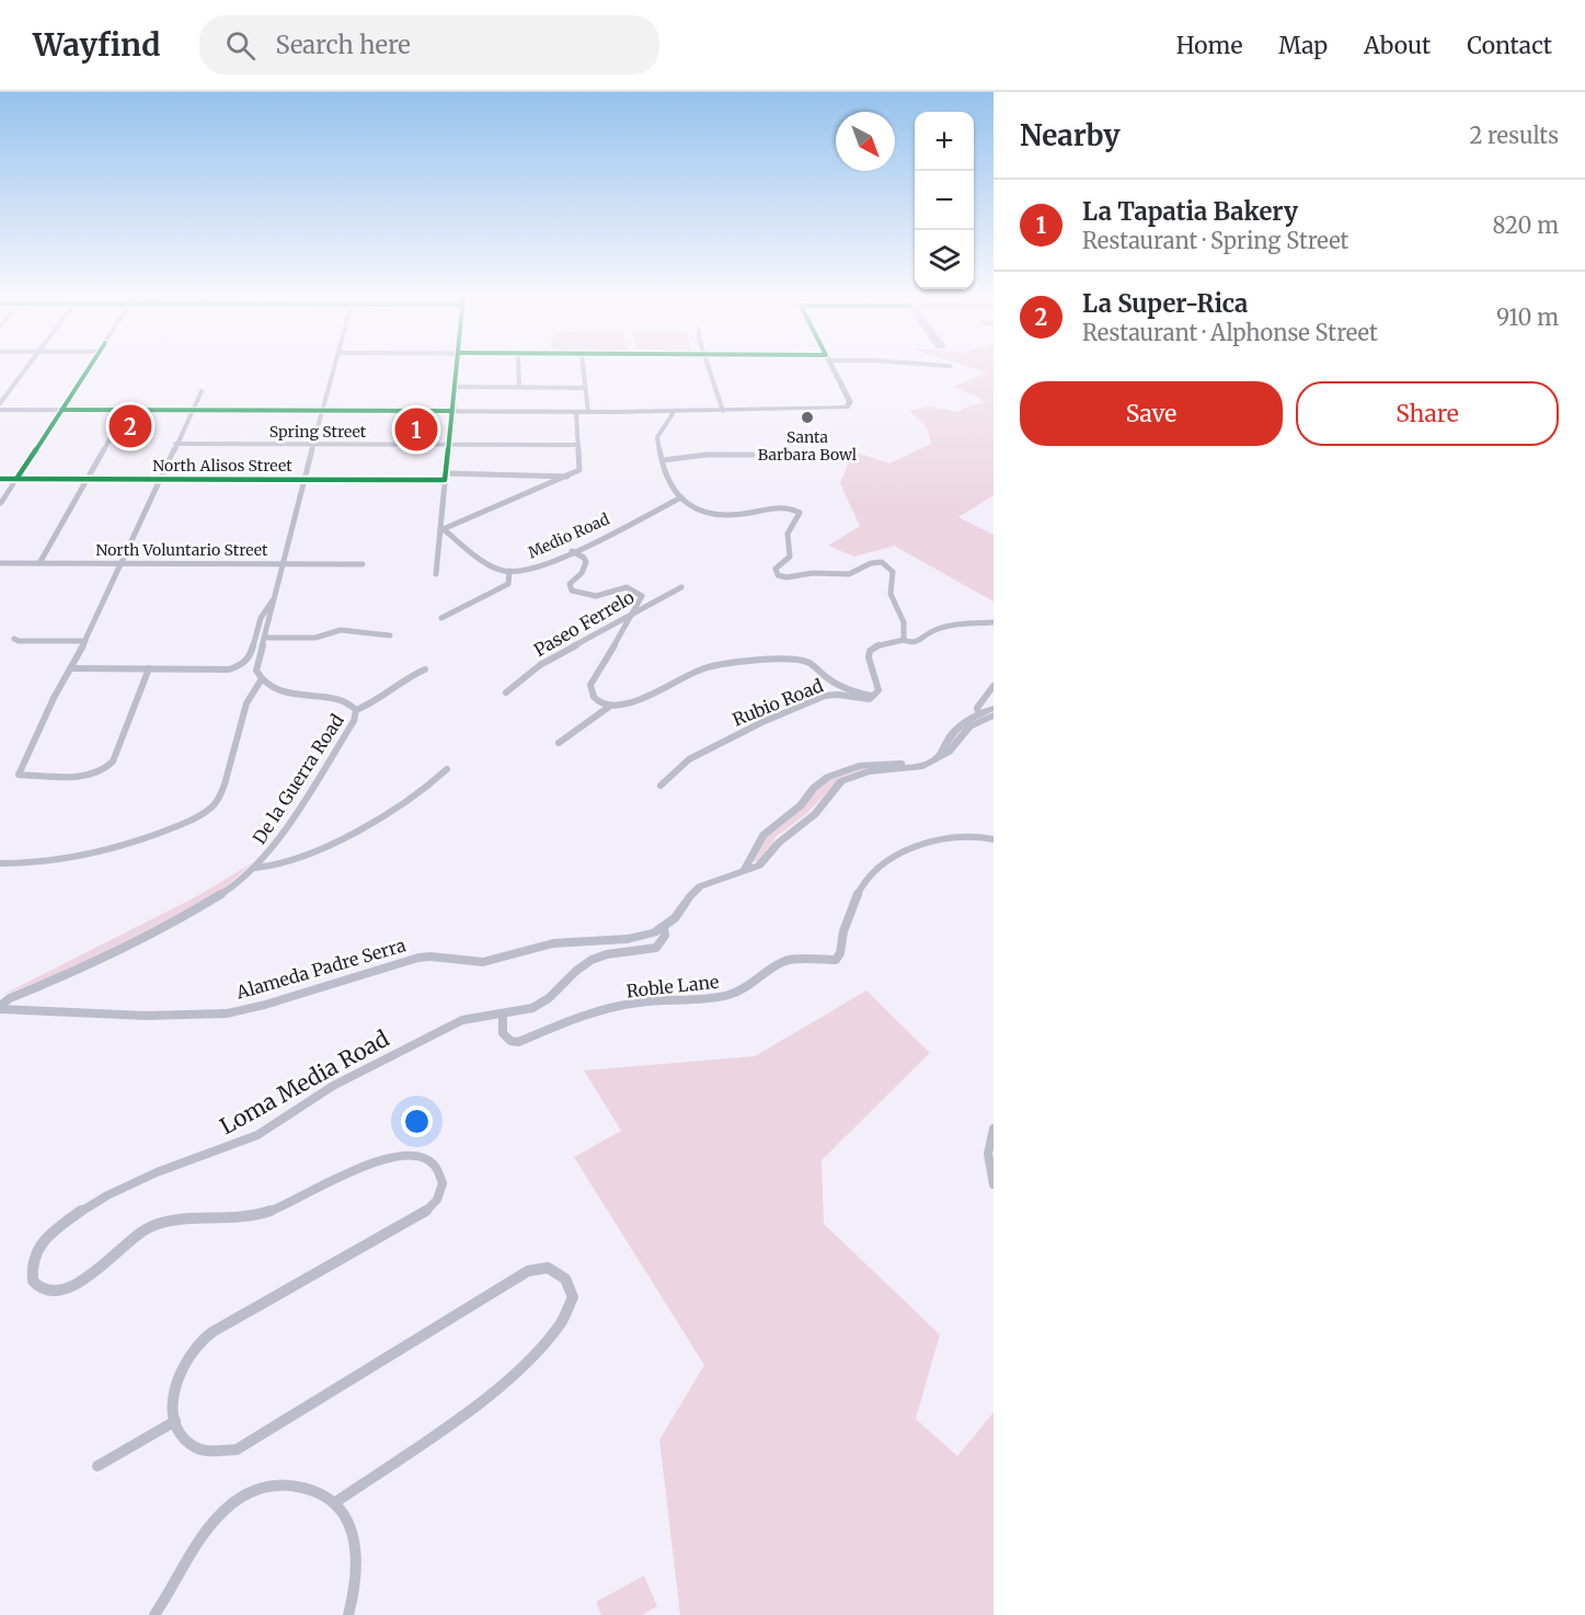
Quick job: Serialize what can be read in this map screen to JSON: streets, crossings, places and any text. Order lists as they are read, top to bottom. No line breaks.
{"streets":{"street":["Spring Street","North Alisos Street","Medio Road","North Voluntario Street","Paseo Ferrelo","Rubio Road","De la Guerra Road","Alameda Padre Serra","Roble Lane","Loma Media Road"]},"crossings":[["De la Guerra Road","Alameda Padre Serra"],["Alameda Padre Serra","Loma Media Road"],["Roble Lane","Loma Media Road"]],"places":["Santa Barbara Bowl"],"north":"bottom right","page":{"header":"Wayfind","search":"Search here","nav":["Home","Map","About","Contact"],"heading":["Nearby","2 results"],"map_buttons":["+","−"],"list":[{"mark":"1","name":"La Tapatia Bakery","note":"Restaurant · Spring Street","value":"820 m"},{"mark":"2","name":"La Super-Rica","note":"Restaurant · Alphonse Street","value":"910 m"}],"buttons":["Save","Share"],"pins":["2","1"]}}
